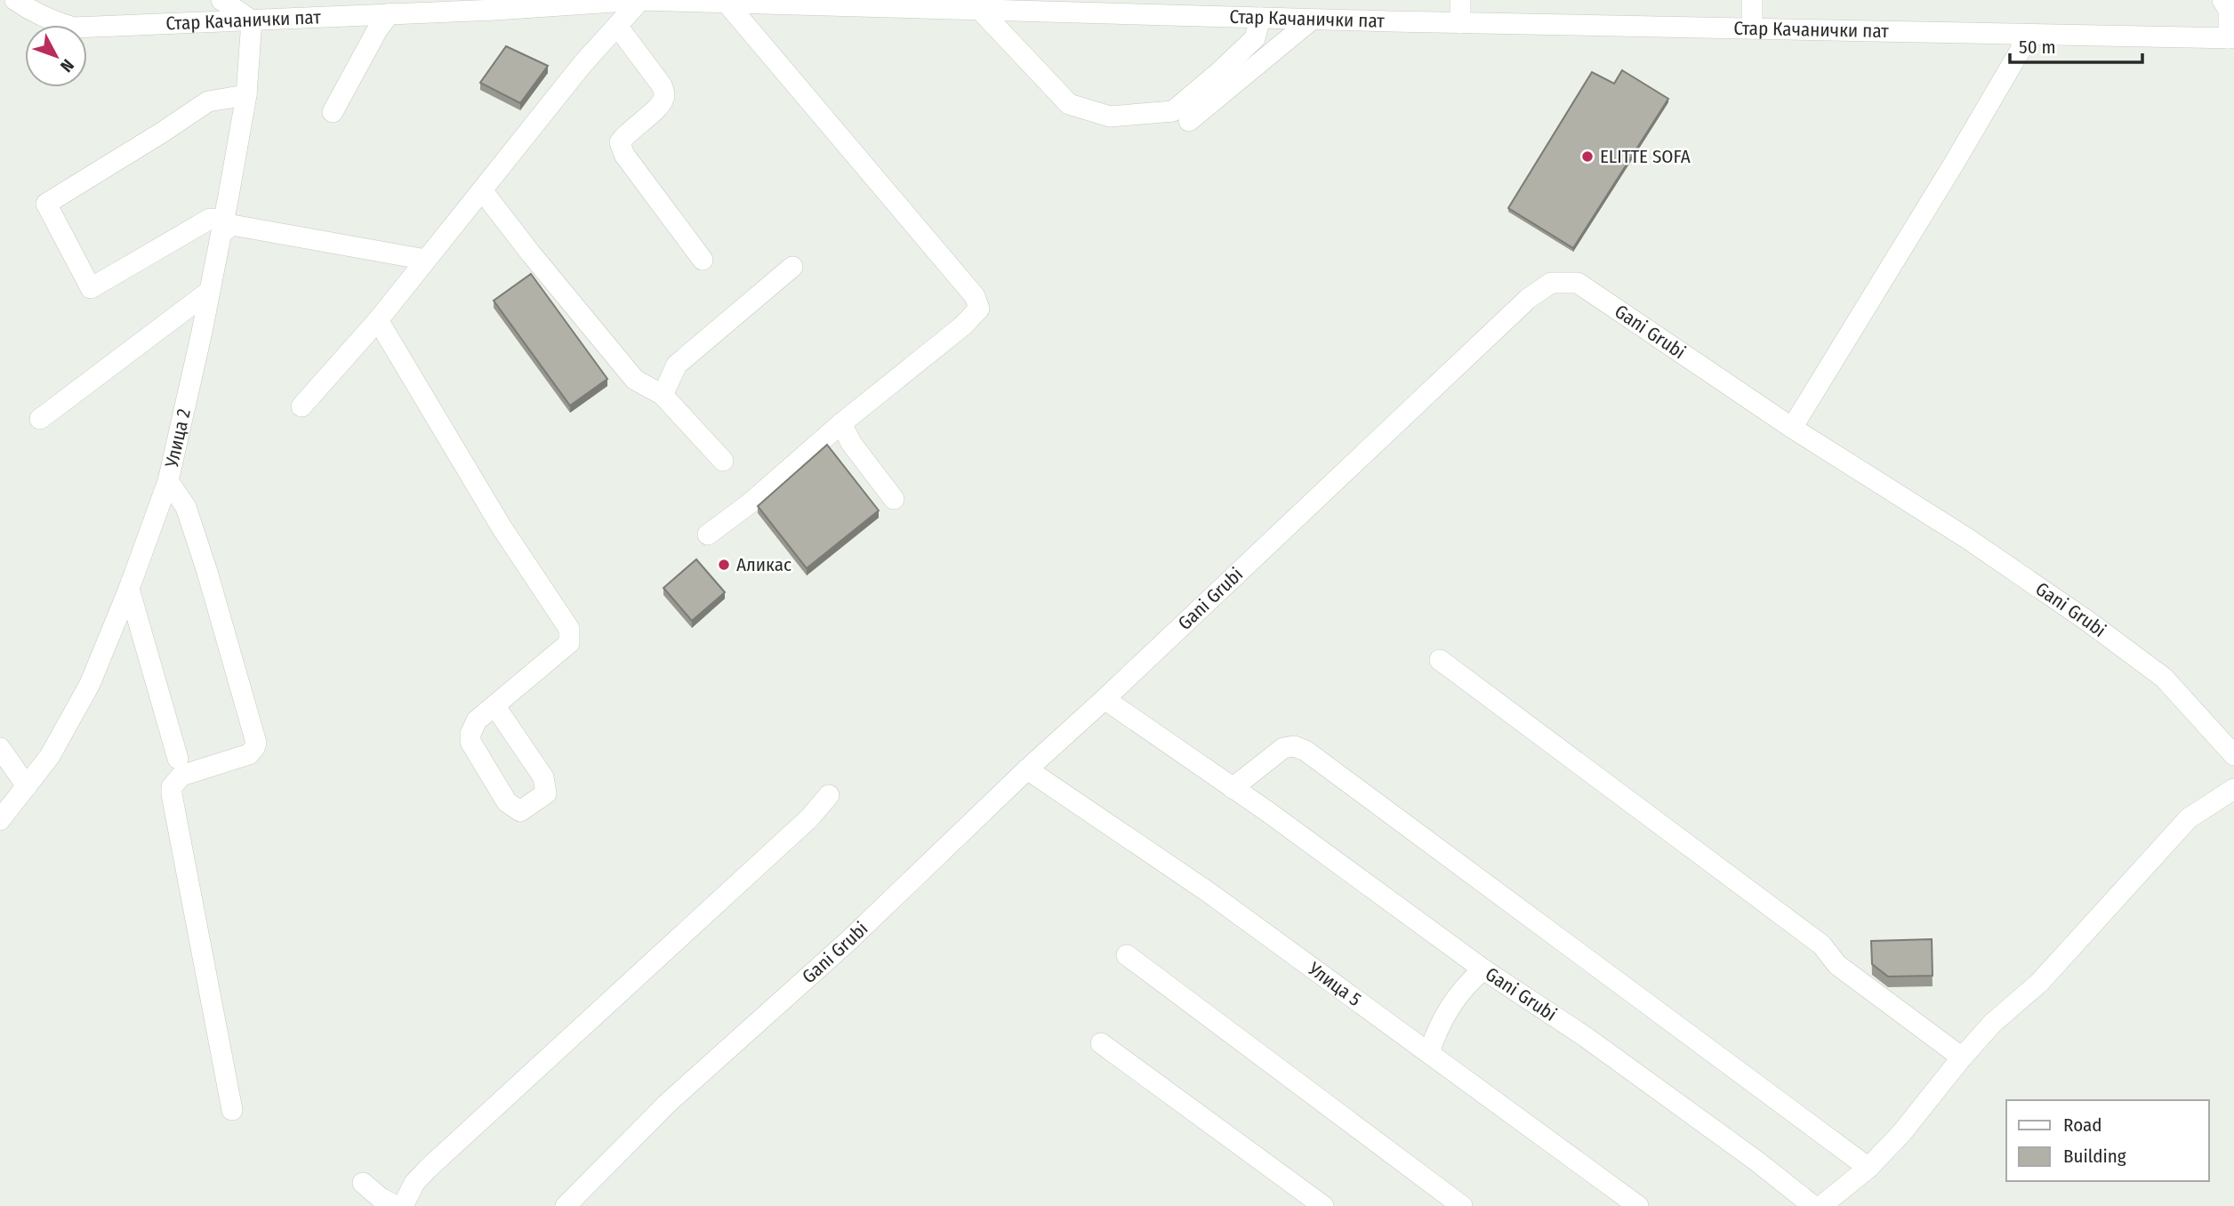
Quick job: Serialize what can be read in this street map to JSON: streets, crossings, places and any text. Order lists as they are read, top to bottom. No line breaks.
{"streets":{"street":["Стар Качанички пат","Gani Grubi","Улица 2","Улица 5"]},"crossings":[["Стар Качанички пат","Улица 2"],["Gani Grubi","Улица 5"]],"places":["ELITTE SOFA","Аликас"],"legend":["Road","Building"],"scale_bar":"50 m","north":"bottom right"}
